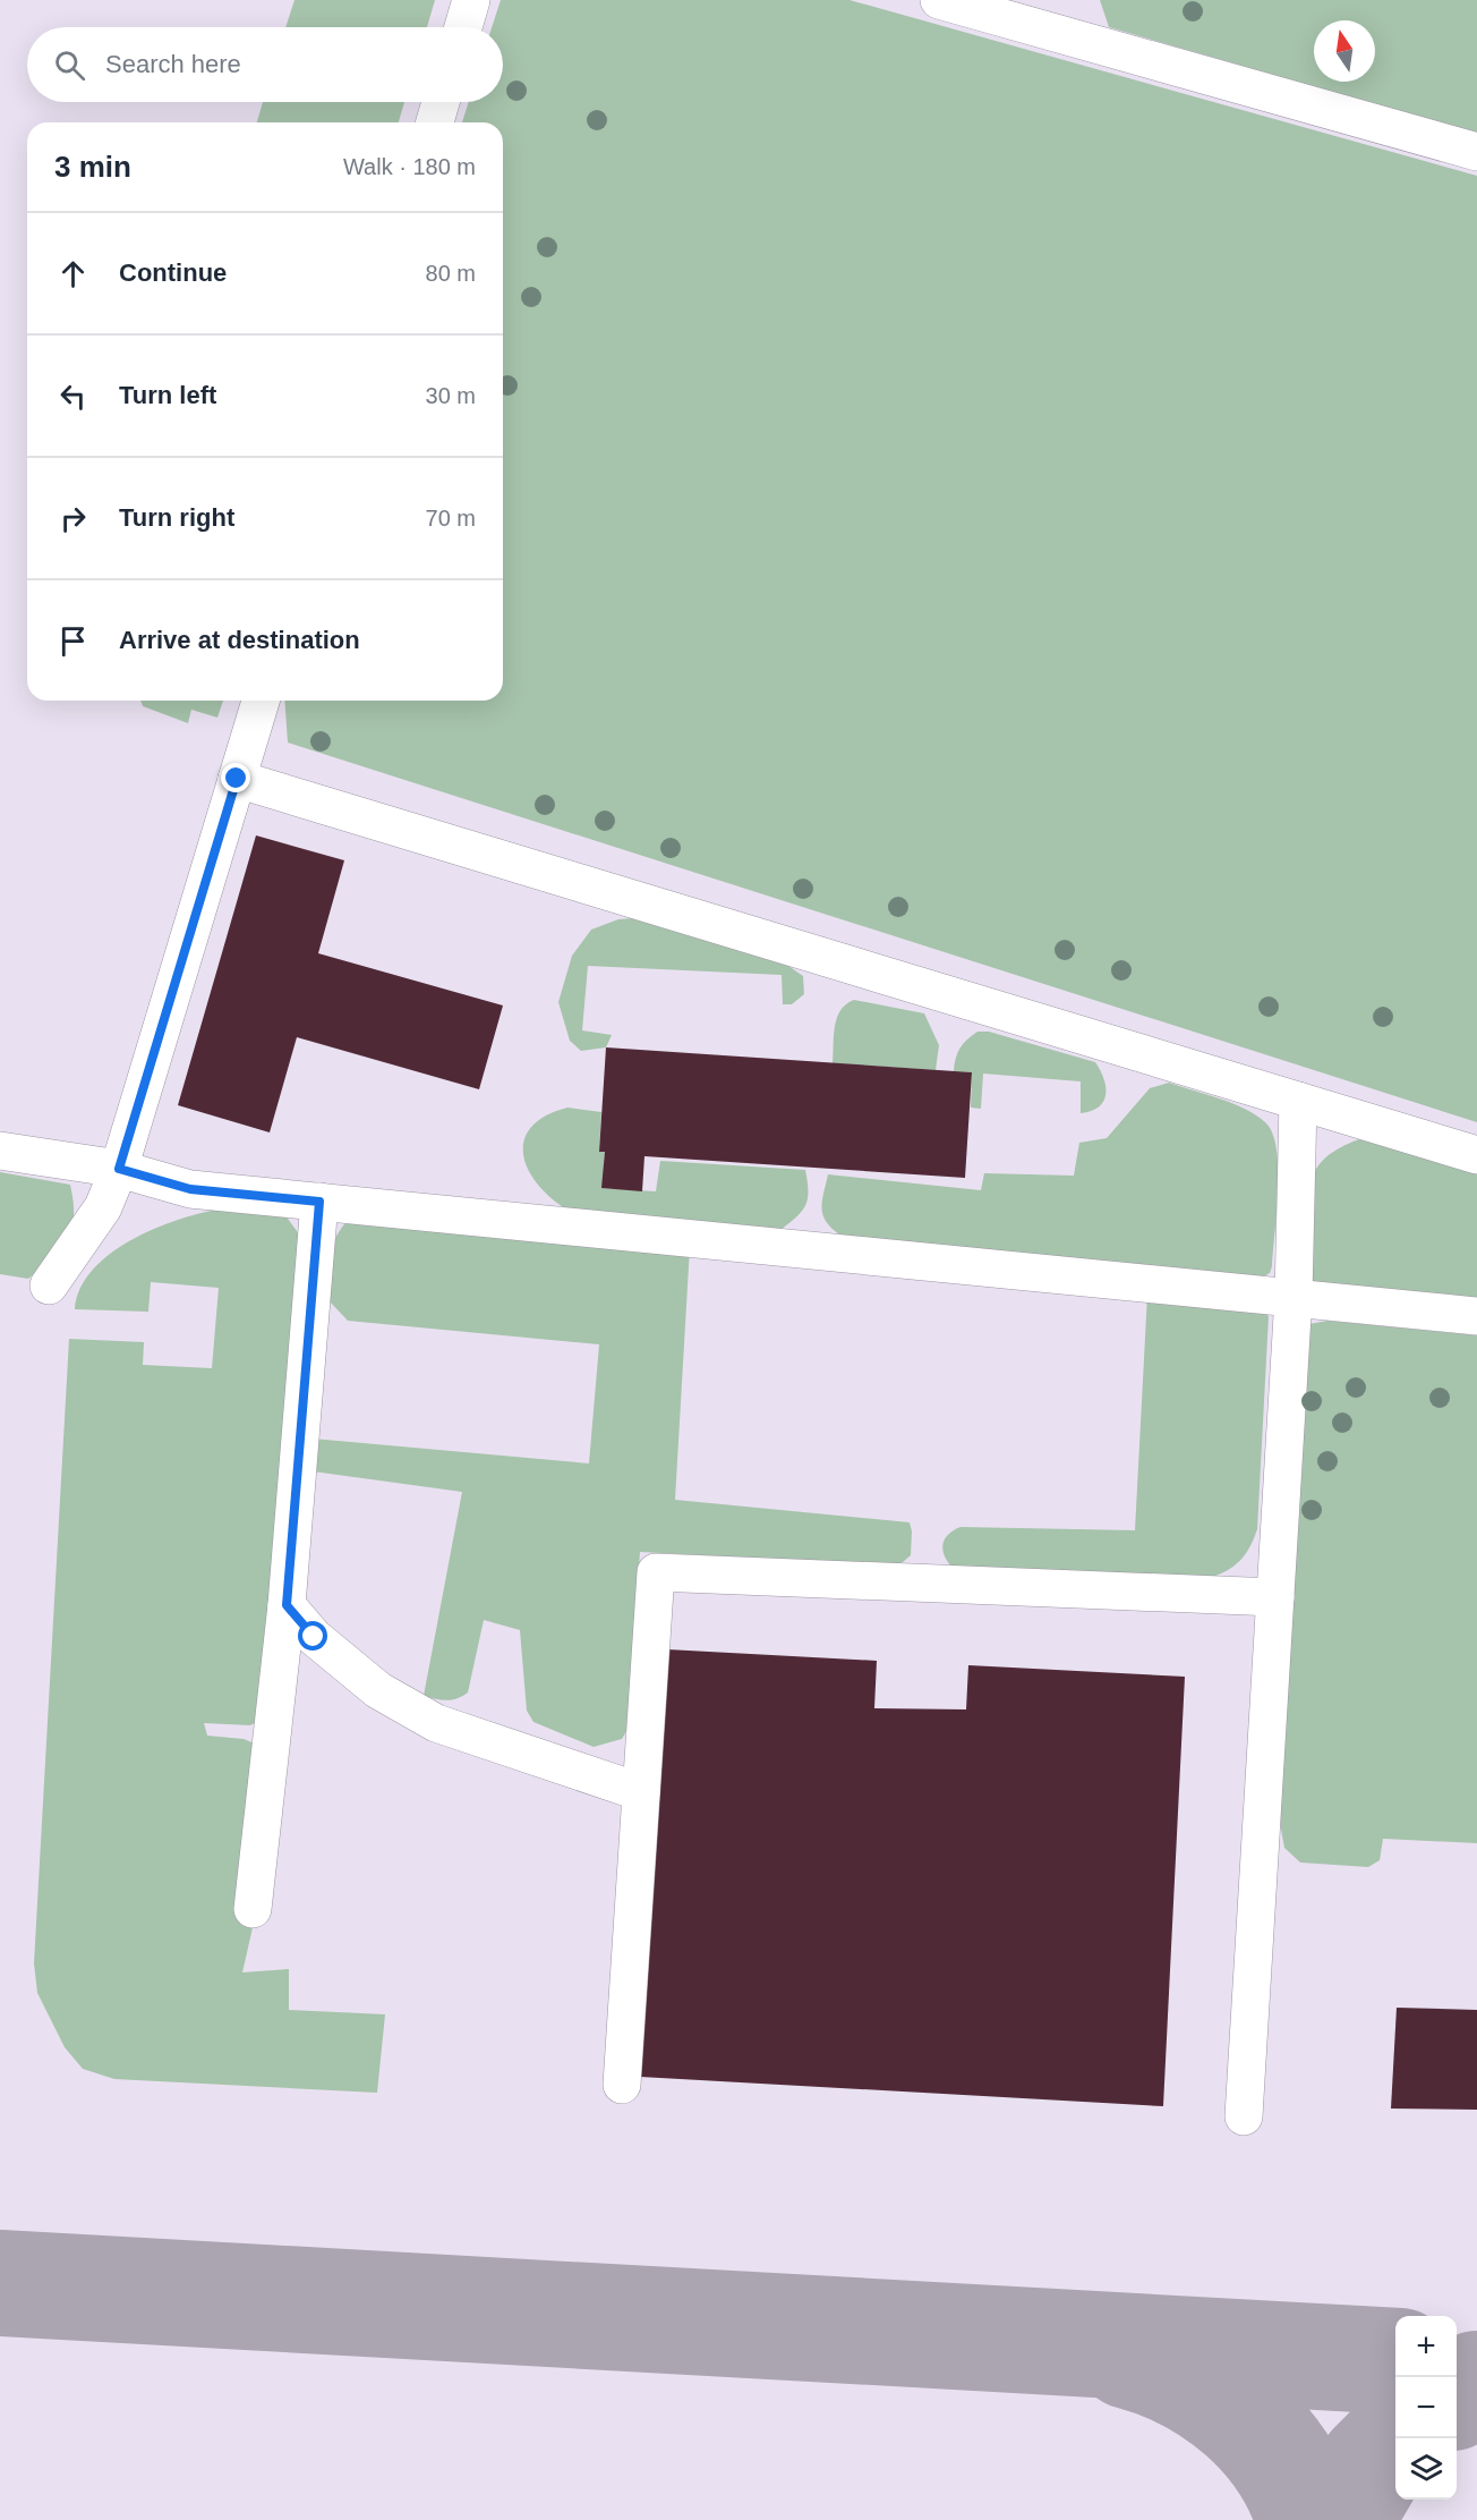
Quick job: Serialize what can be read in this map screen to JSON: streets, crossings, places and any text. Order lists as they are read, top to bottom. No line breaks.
{"north":"top","page":{"search":"Search here","heading":["3 min","Walk · 180 m"],"list":[["Continue","80 m"],["Turn left","30 m"],["Turn right","70 m"],"Arrive at destination"],"map_buttons":["+","−"]}}
